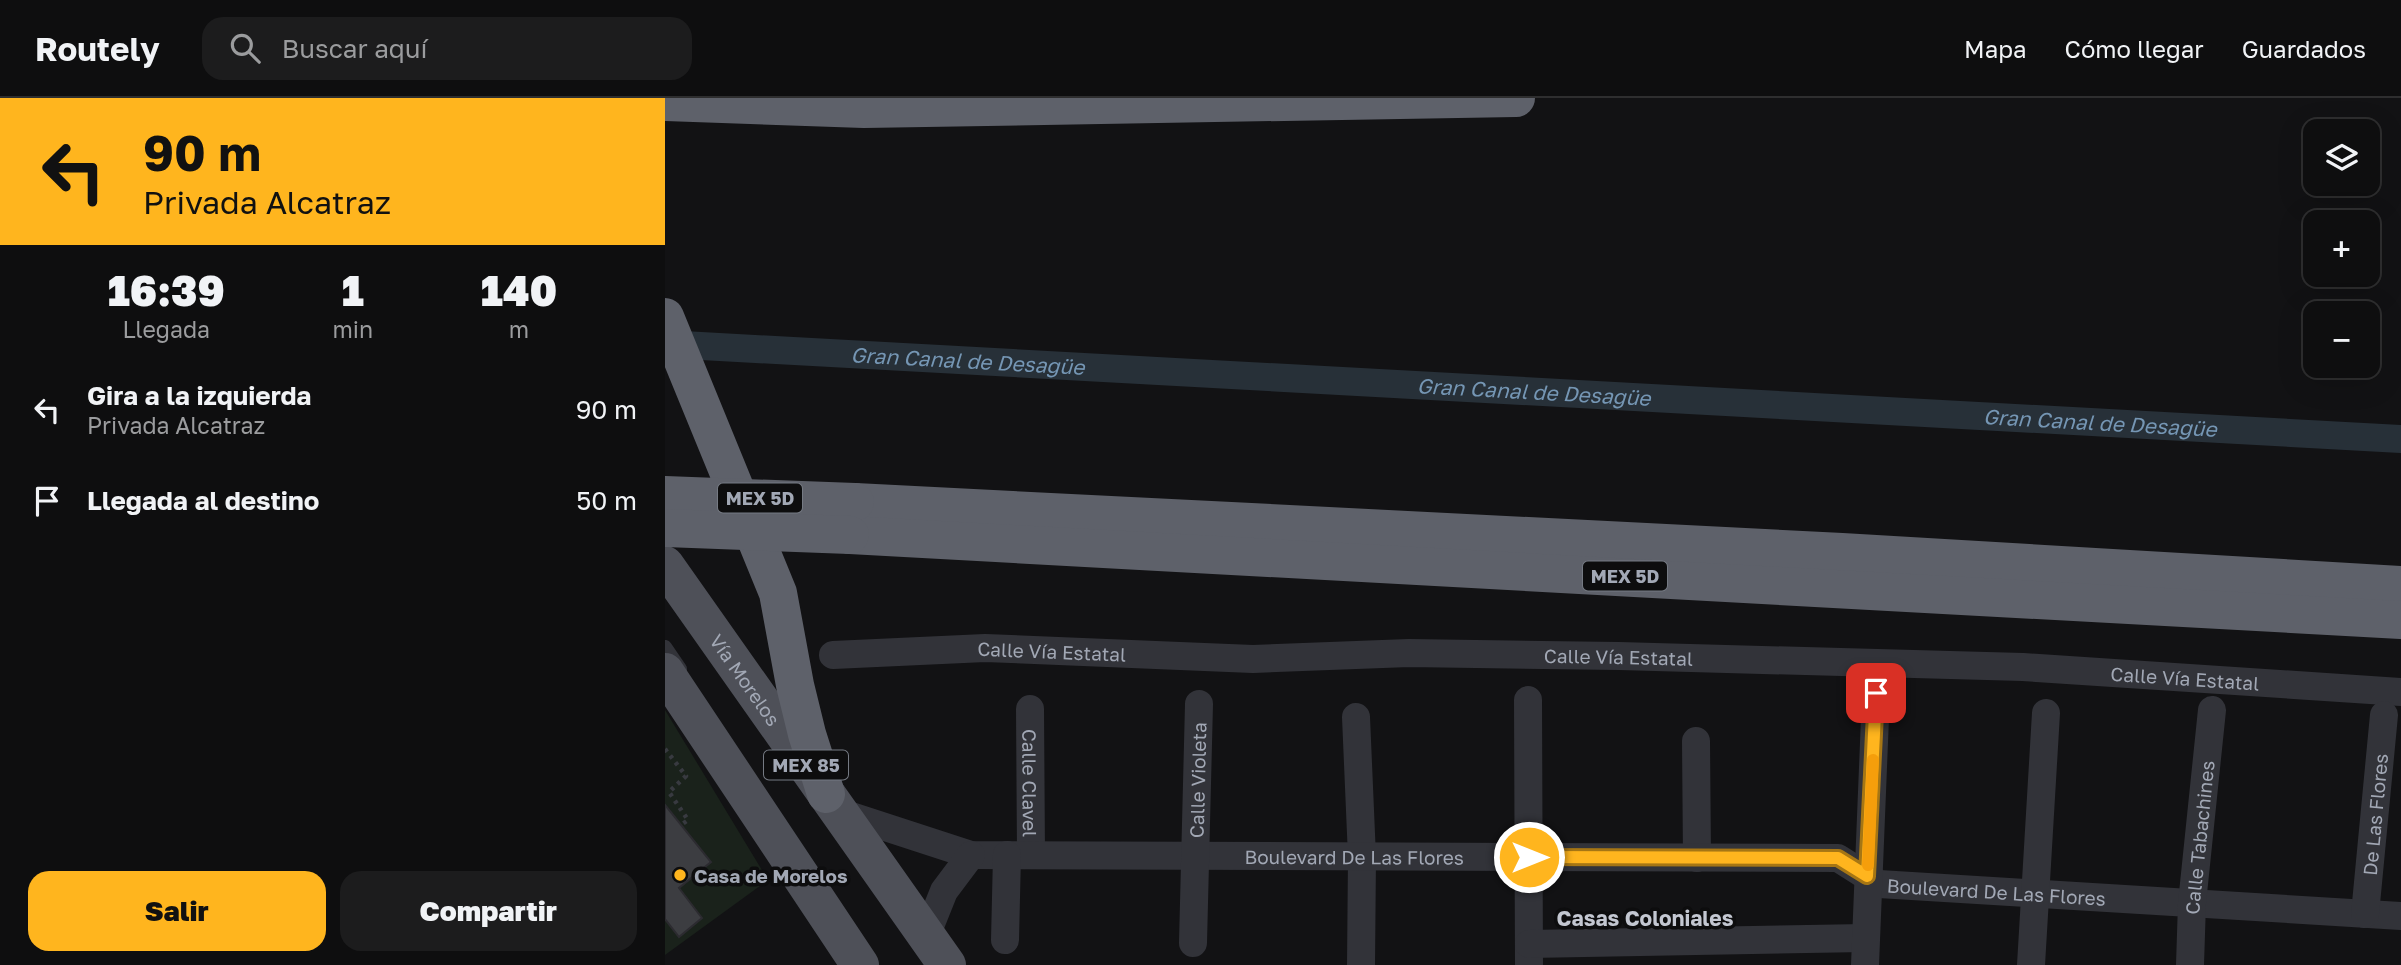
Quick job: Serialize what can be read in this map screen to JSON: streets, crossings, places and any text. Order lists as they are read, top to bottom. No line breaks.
{"streets":{"highway":["MEX 5D","MEX 85"],"main road":["Vía Morelos"],"street":["Calle Vía Estatal","Calle Violeta","Calle Clavel","De Las Flores","Calle Tabachines","Boulevard De Las Flores"]},"crossings":[["Vía Morelos","MEX 85"],["Vía Morelos","Boulevard De Las Flores"],["MEX 85","Boulevard De Las Flores"],["Calle Violeta","Boulevard De Las Flores"],["Calle Clavel","Boulevard De Las Flores"],["De Las Flores","Boulevard De Las Flores"],["Calle Tabachines","Boulevard De Las Flores"]],"districts":["Casas Coloniales"],"water":["Gran Canal de Desagüe"],"places":["Casa de Morelos"],"page":{"header":"Routely","search":"Buscar aquí","nav":["Mapa","Cómo llegar","Guardados"],"turn":["90 m","Privada Alcatraz"],"map_buttons":["+","−"],"eta":["16:39","Llegada","1","min","140","m"],"list":[{"name":"Gira a la izquierda","note":"Privada Alcatraz","value":"90 m"},{"name":"Llegada al destino","value":"50 m"}],"buttons":["Salir","Compartir"]}}
